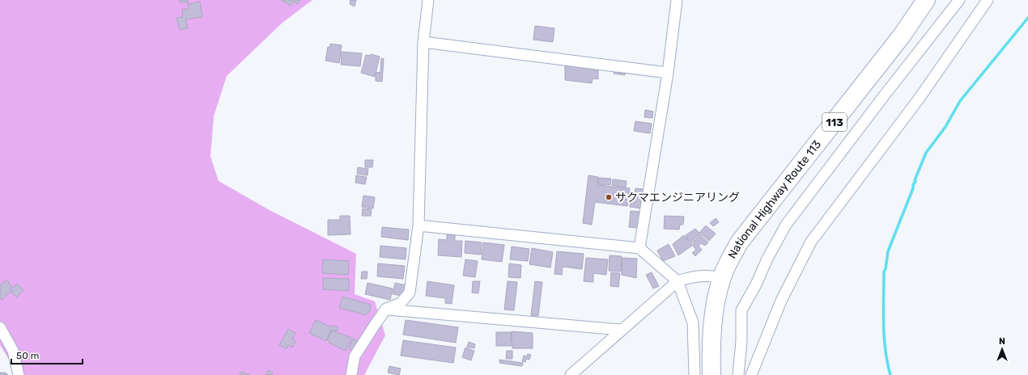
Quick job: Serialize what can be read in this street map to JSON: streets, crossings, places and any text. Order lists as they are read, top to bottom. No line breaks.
{"streets":{"highway":["113","National Highway Route 113"]},"places":["サクマエンジニアリング"],"scale_bar":"50 m","north":"top"}
